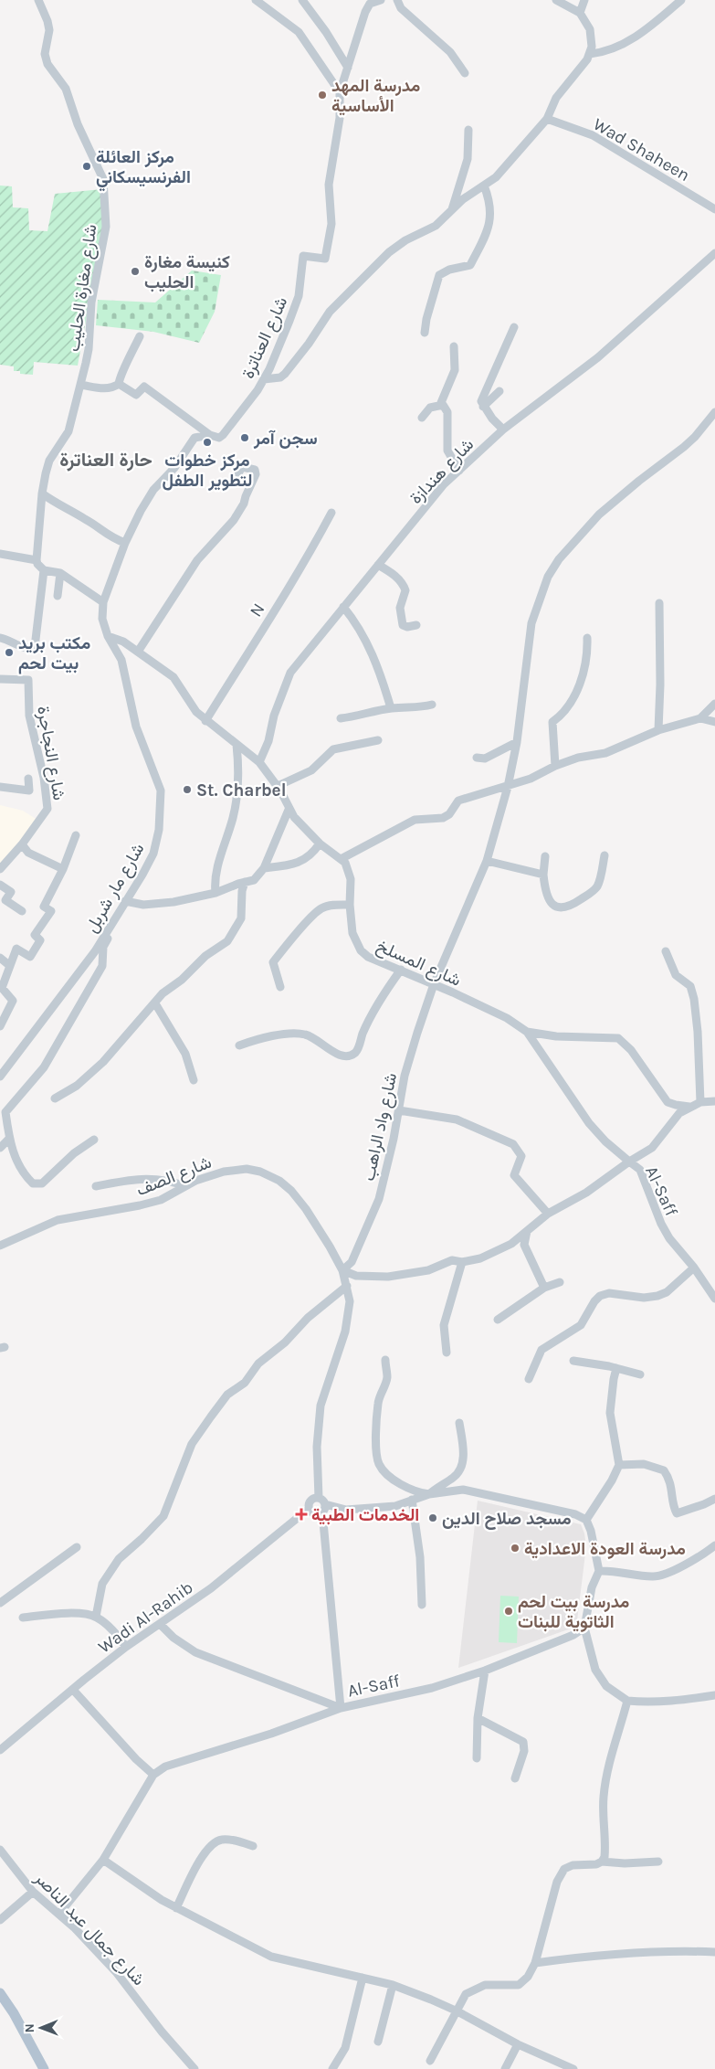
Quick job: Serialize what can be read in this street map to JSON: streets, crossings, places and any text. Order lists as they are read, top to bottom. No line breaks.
{"streets":{"street":["Wad Shaheen","شارع مغارة الحليب","شارع العناترة","شارع هندازة","N","شارع النجاجرة","شارع مار شربل","شارع المسلخ","شارع واد الراهب","شارع الصف","Al-Saff","Wadi Al-Rahib","شارع جمال عبد الناصر"]},"crossings":[["شارع العناترة","شارع مار شربل"],["شارع المسلخ","شارع واد الراهب"],["شارع المسلخ","Al-Saff"],["شارع واد الراهب","شارع الصف"]],"districts":["حارة العناترة"],"places":{"other":["مدرسة المهد الأساسية","مركز العائلة الفرنسيسكاني","كنيسة مغارة الحليب","سجن آمر","مركز خطوات لتطوير الطفل","مكتب بريد بيت لحم","St. Charbel","مسجد صلاح الدين","مدرسة العودة الاعدادية","مدرسة بيت لحم الثاتوية للبنات"],"health":["الخدمات الطبية"]},"north":"left"}
